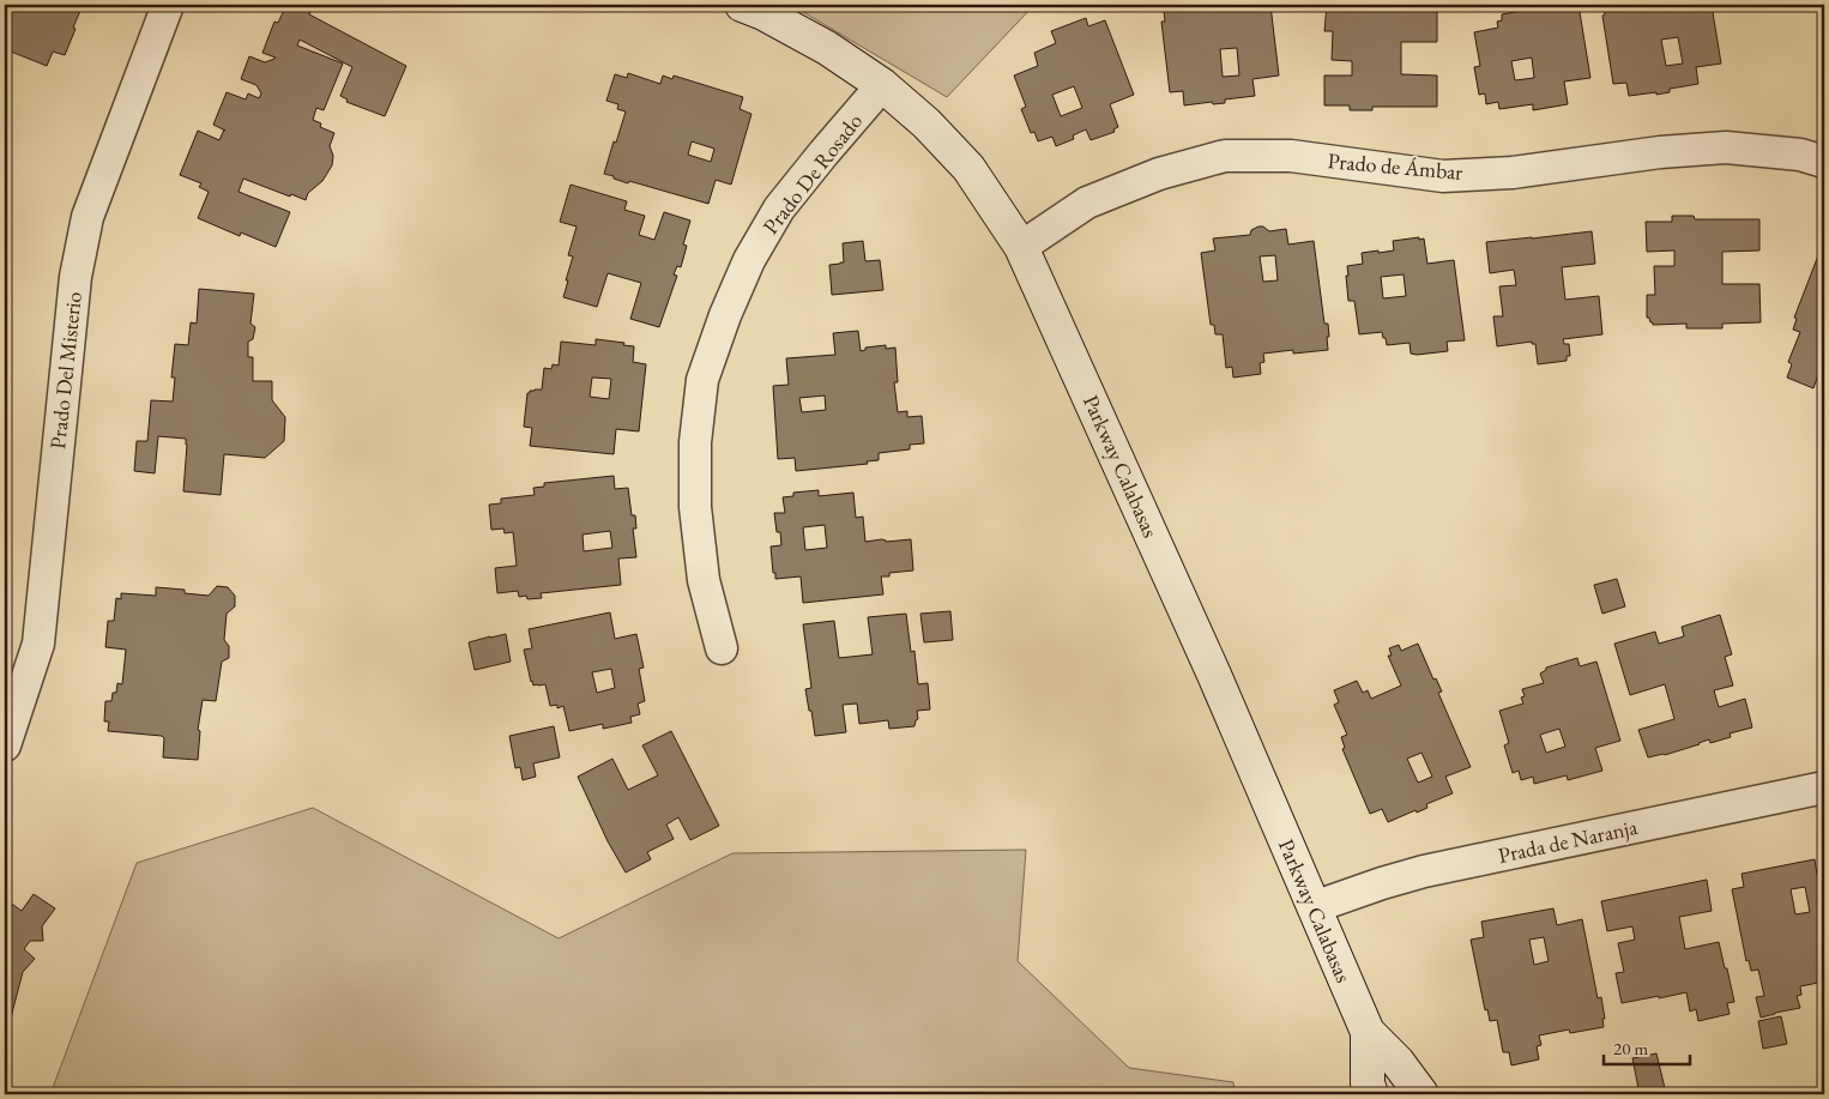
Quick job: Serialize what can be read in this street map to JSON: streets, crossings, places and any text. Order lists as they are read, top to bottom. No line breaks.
{"streets":{"street":["Prado de Ámbar","Prado De Rosado","Prado Del Misterio","Parkway Calabasas","Prada de Naranja"]},"crossings":[["Prado de Ámbar","Parkway Calabasas"],["Prado De Rosado","Parkway Calabasas"],["Parkway Calabasas","Prada de Naranja"]],"scale_bar":"20 m"}
